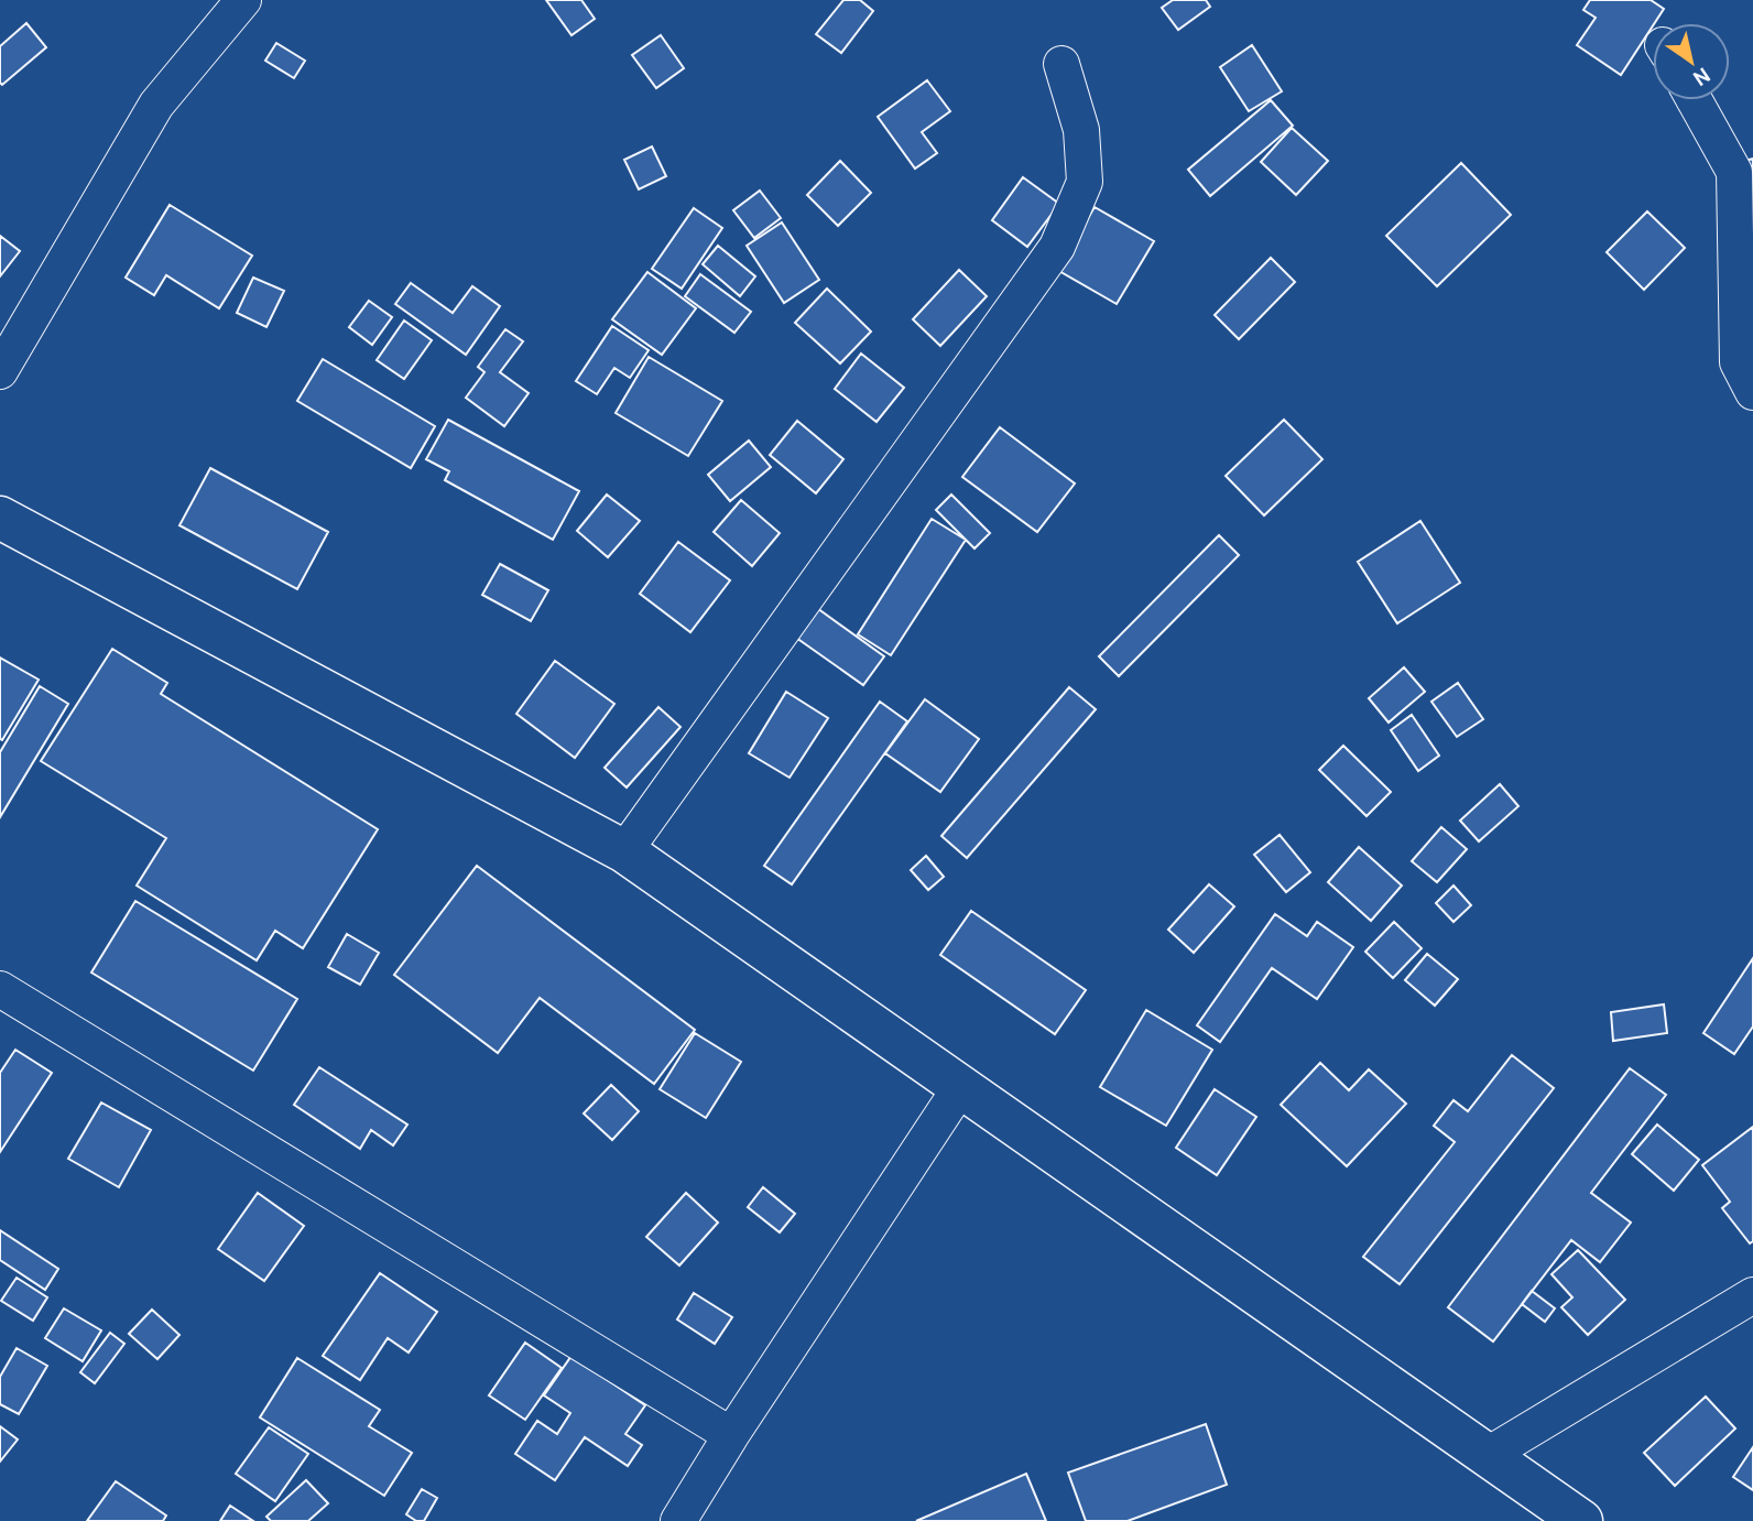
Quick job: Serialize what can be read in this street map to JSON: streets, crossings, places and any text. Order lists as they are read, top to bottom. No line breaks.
{"north":"bottom right"}
